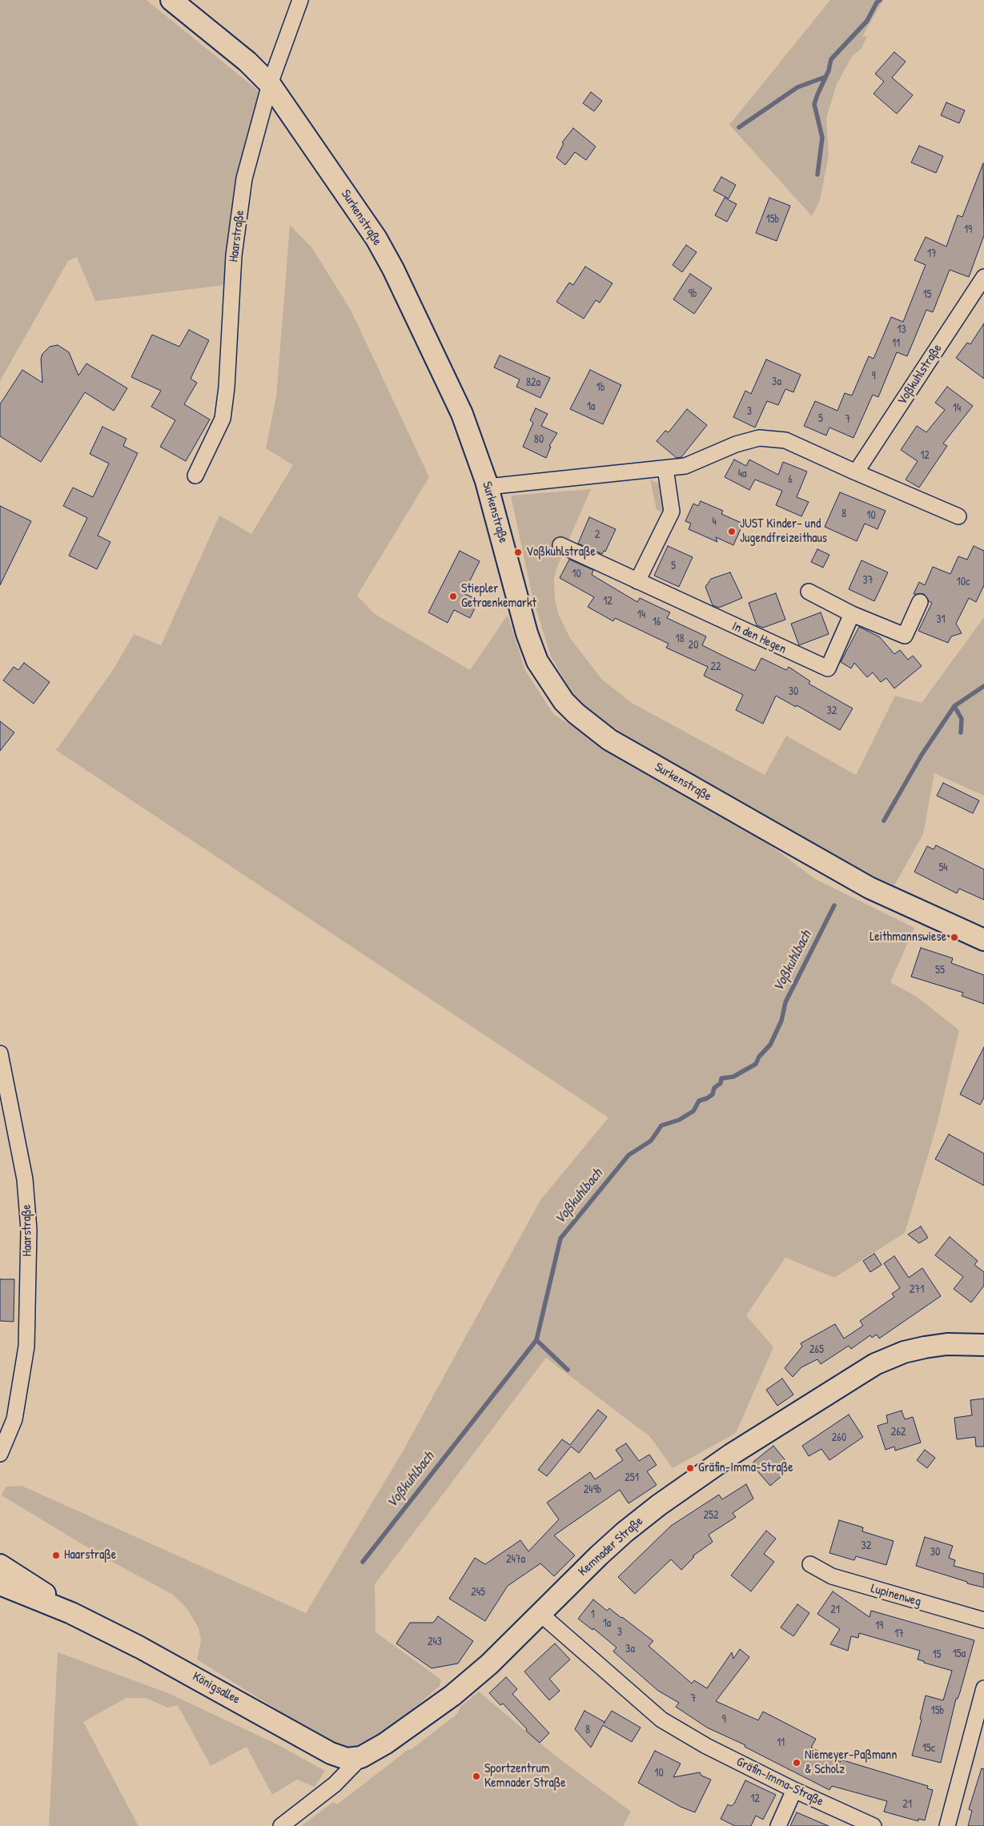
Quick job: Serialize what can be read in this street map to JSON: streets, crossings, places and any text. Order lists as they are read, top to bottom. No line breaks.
{"streets":{"street":["Surkenstraße","Haarstraße","Voßkuhlstraße","In den Hegen","Kemnader Straße","Lupinenweg","Königsallee","Gräfin-Imma-Straße"]},"crossings":[["Surkenstraße","Haarstraße"],["Kemnader Straße","Königsallee"],["Kemnader Straße","Gräfin-Imma-Straße"]],"water":["Voßkuhlbach"],"places":["JUST Kinder- und Jugendfreizeithaus","Voßkuhlstraße","Stiepler Getraenkemarkt","Leithmannswiese","Gräfin-Imma-Straße","Haarstraße","Niemeyer-Paßmann & Scholz","Sportzentrum Kemnader Straße"],"house_numbers":["15b","19","17","9b","15","13","11","9","3a","82a","1b","1a","14","3","5","7","80","12","4a","6","8","10","4","2","5","10","37","10c","12","14","31","16","18","20","22","30","32","54","55","271","265","262","260","251","249b","252","32","30","247a","245","21","1","1a","19","3","17","243","3a","15a","15","7","15b","9","8","11","15c","10","12","21"]}
